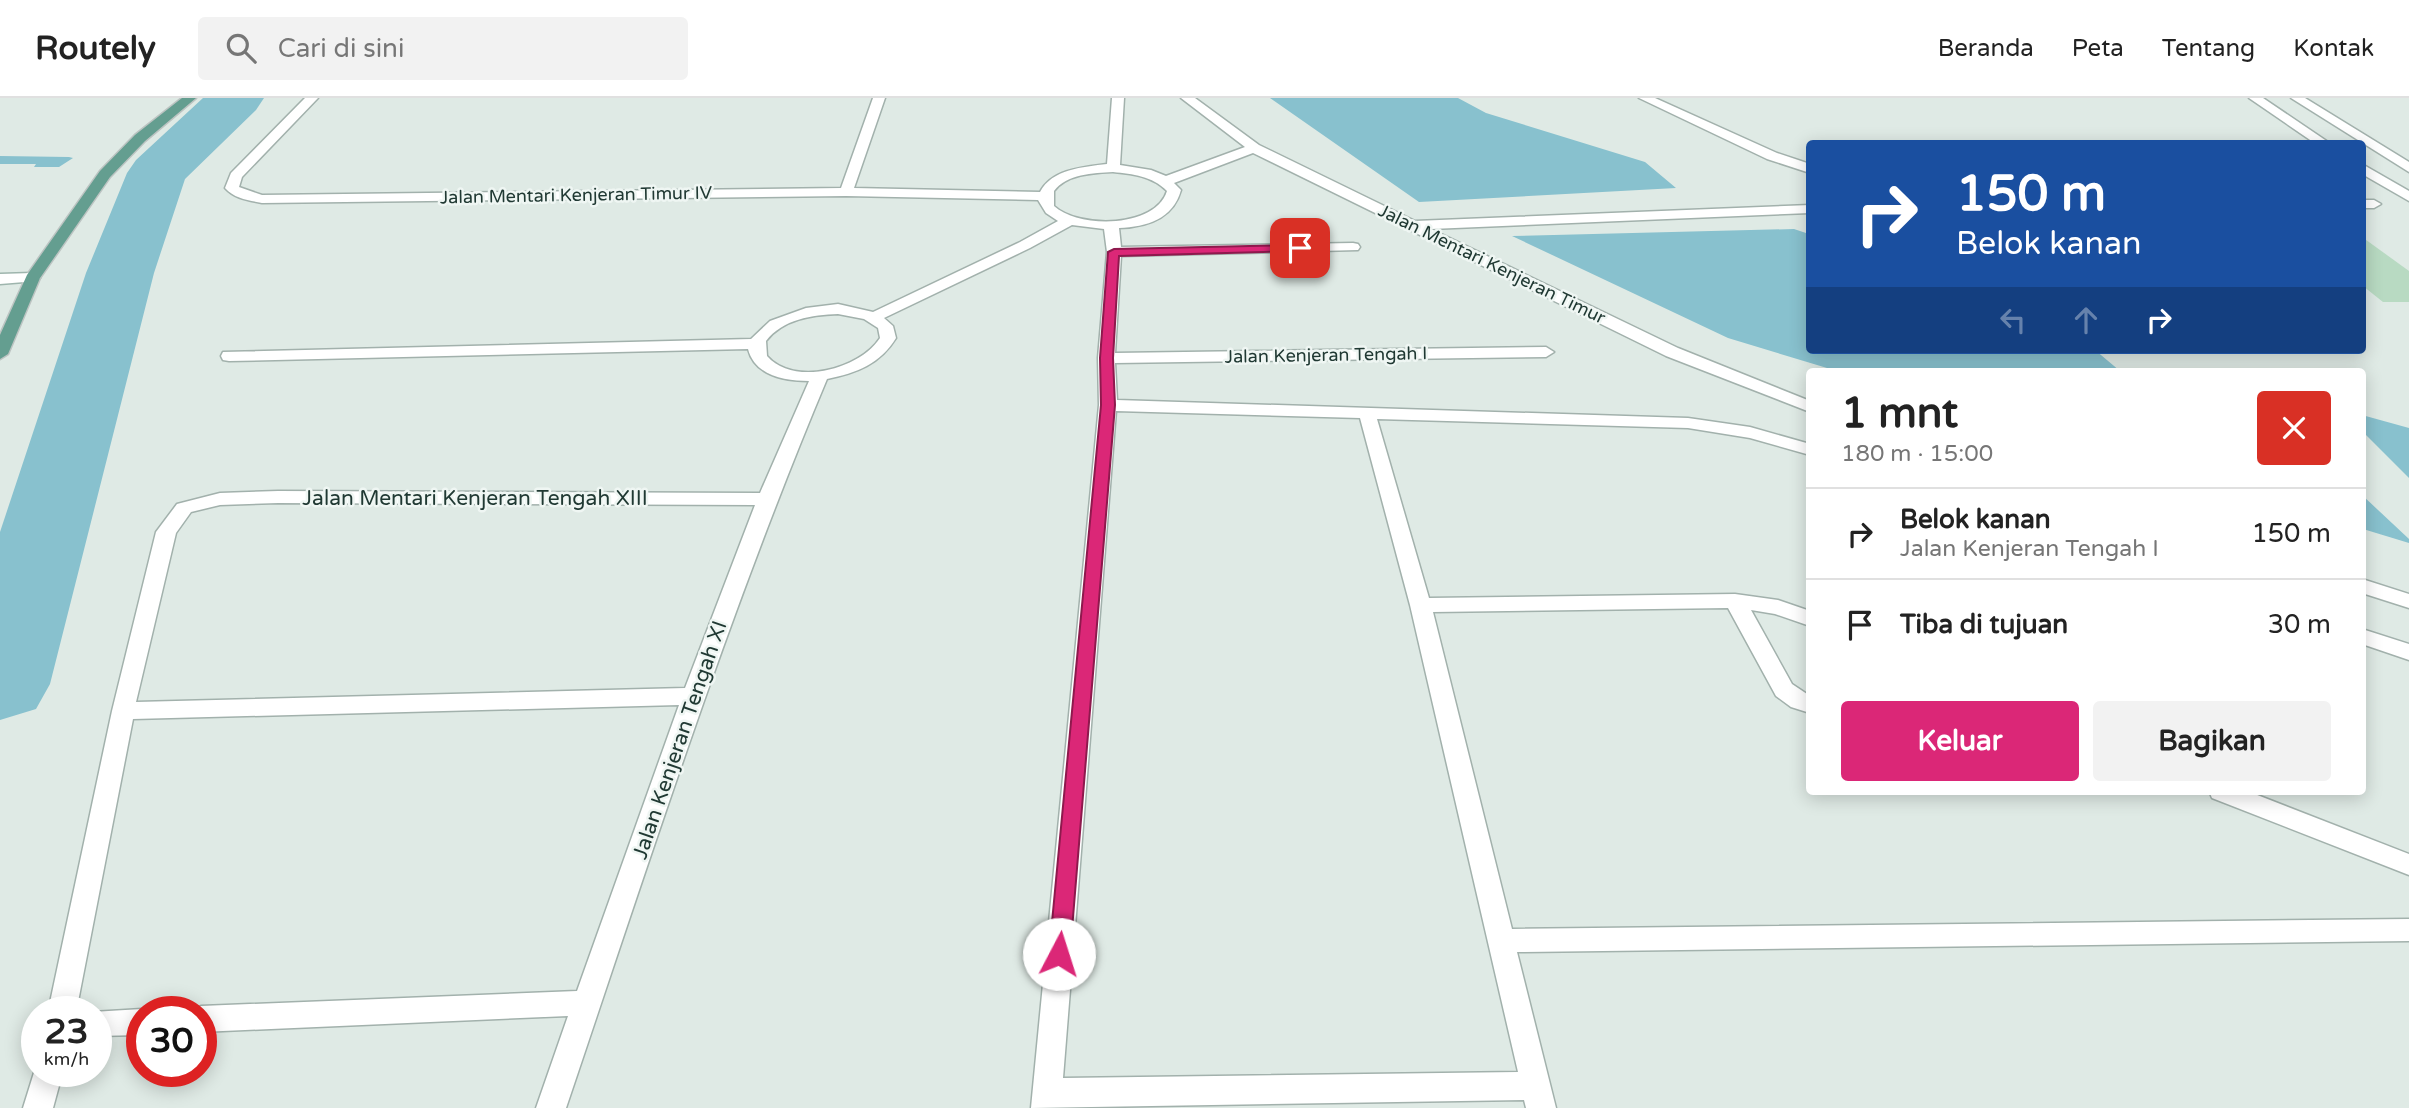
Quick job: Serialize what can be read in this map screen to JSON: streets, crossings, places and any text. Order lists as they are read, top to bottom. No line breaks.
{"streets":{"street":["Jalan Mentari Kenjeran Timur IV","Jalan Mentari Kenjeran Timur","Jalan Kenjeran Tengah I","Jalan Mentari Kenjeran Tengah XIII","Jalan Kenjeran Tengah XI"]},"crossings":[["Jalan Mentari Kenjeran Tengah XIII","Jalan Kenjeran Tengah XI"]],"page":{"header":"Routely","search":"Cari di sini","nav":["Beranda","Peta","Tentang","Kontak"],"turn":["150 m","Belok kanan"],"heading":["1 mnt","180 m · 15:00"],"list":[{"name":"Belok kanan","note":"Jalan Kenjeran Tengah I","value":"150 m"},{"name":"Tiba di tujuan","value":"30 m"}],"buttons":["Keluar","Bagikan"],"speed":"23 km/h","limit":"30"}}
